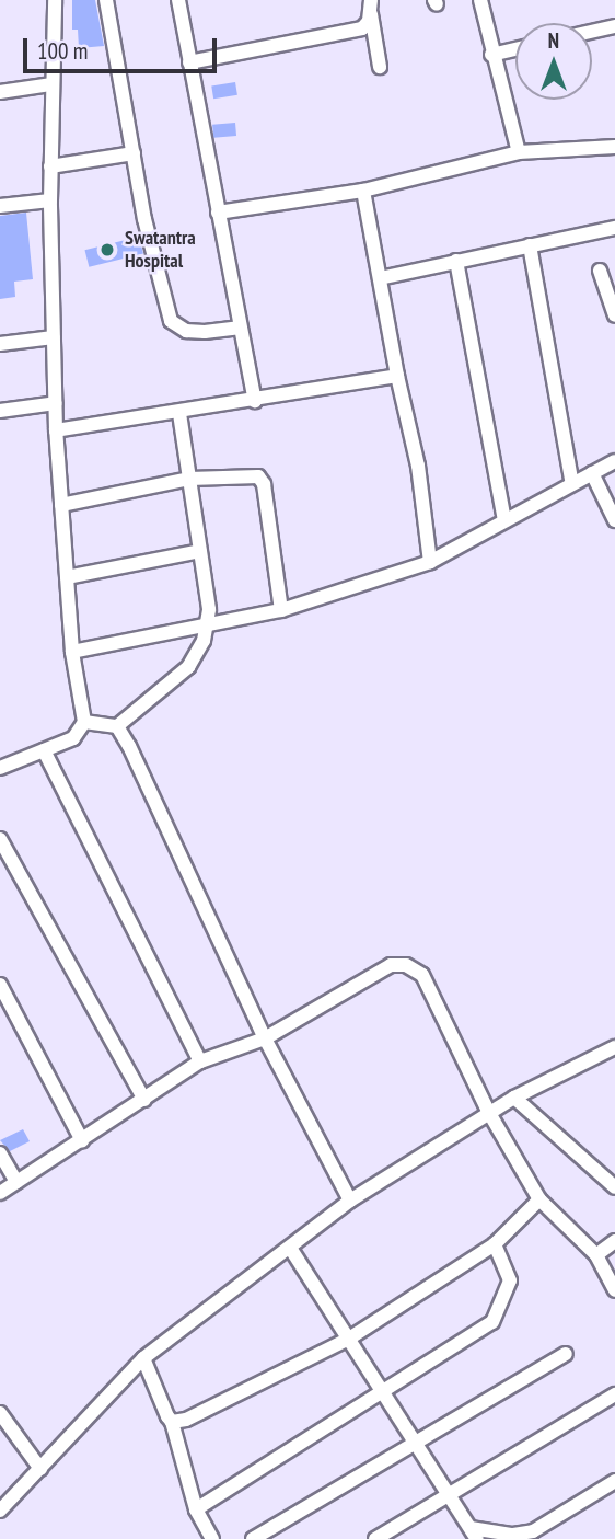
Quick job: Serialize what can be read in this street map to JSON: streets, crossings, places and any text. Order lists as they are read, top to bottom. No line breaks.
{"places":["Swatantra Hospital"],"scale_bar":"100 m","north":"top"}
